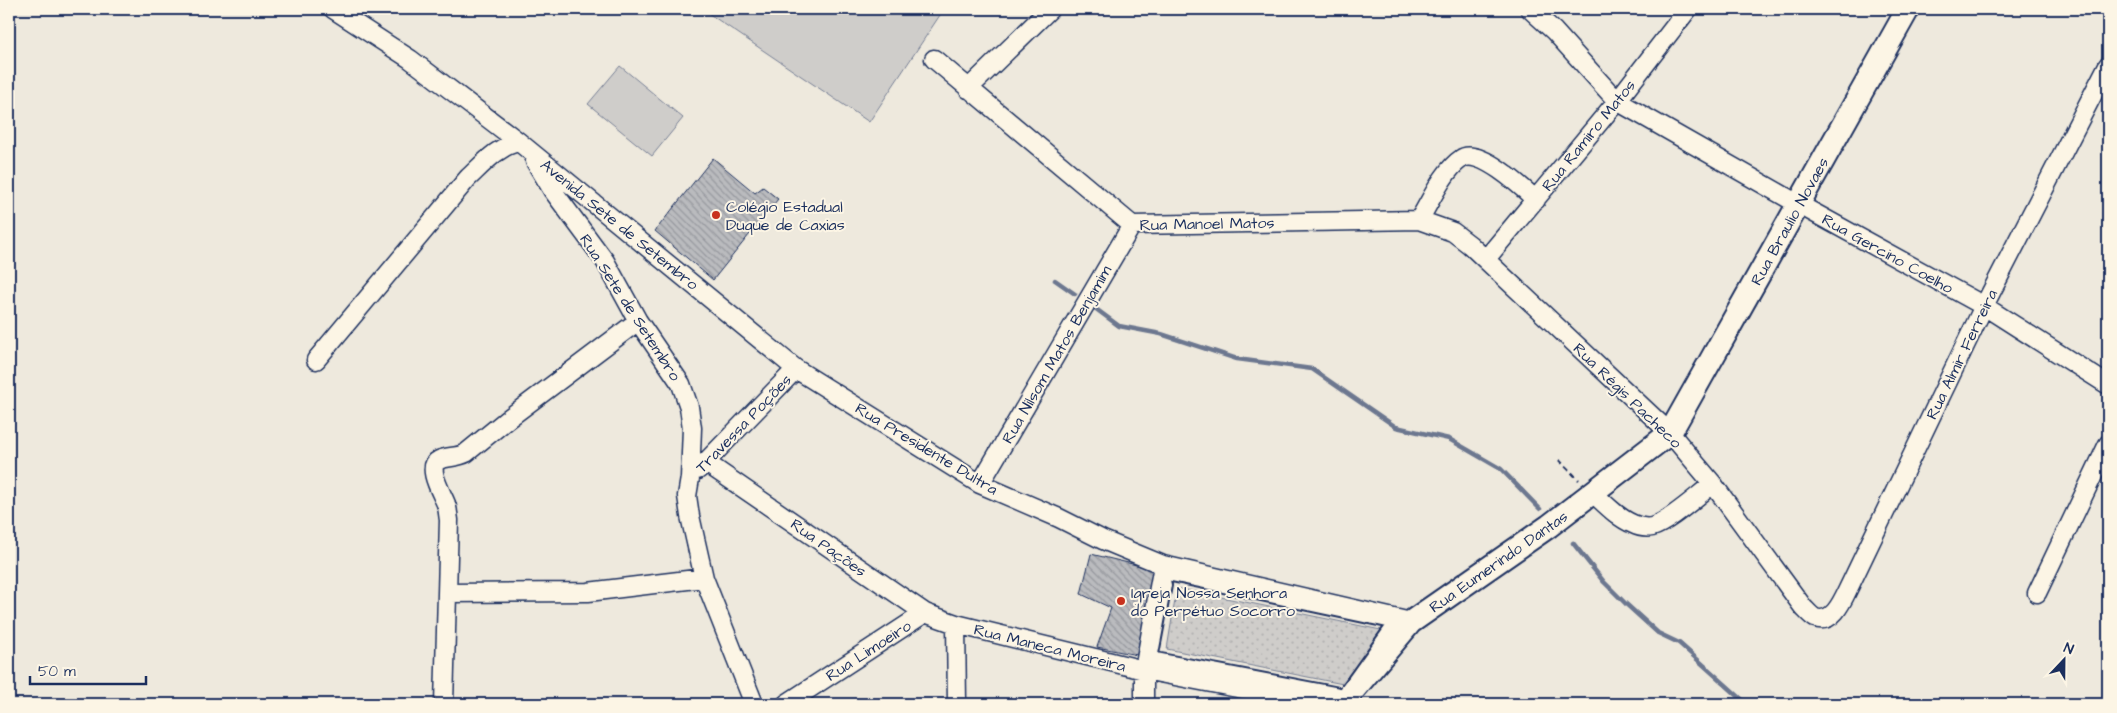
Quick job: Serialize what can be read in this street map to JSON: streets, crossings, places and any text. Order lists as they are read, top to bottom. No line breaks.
{"streets":{"street":["Rua Ramiro Matos","Rua Braulio Novaes","Rua Manoel Matos","Avenida Sete de Setembro","Rua Gercino Coelho","Rua Sete de Setembro","Rua Nilsom Matos Benjamim","Rua Almir Ferreira","Rua Régis Pacheco","Travessa Poções","Rua Presidente Dultra","Rua Pações","Rua Eumerindo Dantas","Rua Maneca Moreira","Rua Limoeiro"]},"crossings":[["Rua Ramiro Matos","Rua Gercino Coelho"],["Rua Ramiro Matos","Rua Régis Pacheco"],["Rua Braulio Novaes","Rua Gercino Coelho"],["Rua Braulio Novaes","Rua Régis Pacheco"],["Rua Braulio Novaes","Rua Eumerindo Dantas"],["Rua Manoel Matos","Rua Nilsom Matos Benjamim"],["Rua Manoel Matos","Rua Régis Pacheco"],["Avenida Sete de Setembro","Rua Sete de Setembro"],["Avenida Sete de Setembro","Rua Presidente Dultra"],["Rua Gercino Coelho","Rua Almir Ferreira"],["Rua Sete de Setembro","Travessa Poções"],["Rua Nilsom Matos Benjamim","Rua Presidente Dultra"],["Rua Almir Ferreira","Rua Régis Pacheco"],["Rua Régis Pacheco","Rua Eumerindo Dantas"],["Travessa Poções","Rua Presidente Dultra"],["Travessa Poções","Rua Pações"],["Rua Presidente Dultra","Rua Eumerindo Dantas"],["Rua Pações","Rua Maneca Moreira"],["Rua Pações","Rua Limoeiro"]],"places":["Colégio Estadual Duque de Caxias","Igreja Nossa Senhora do Perpétuo Socorro"],"scale_bar":"50 m","north":"top"}
